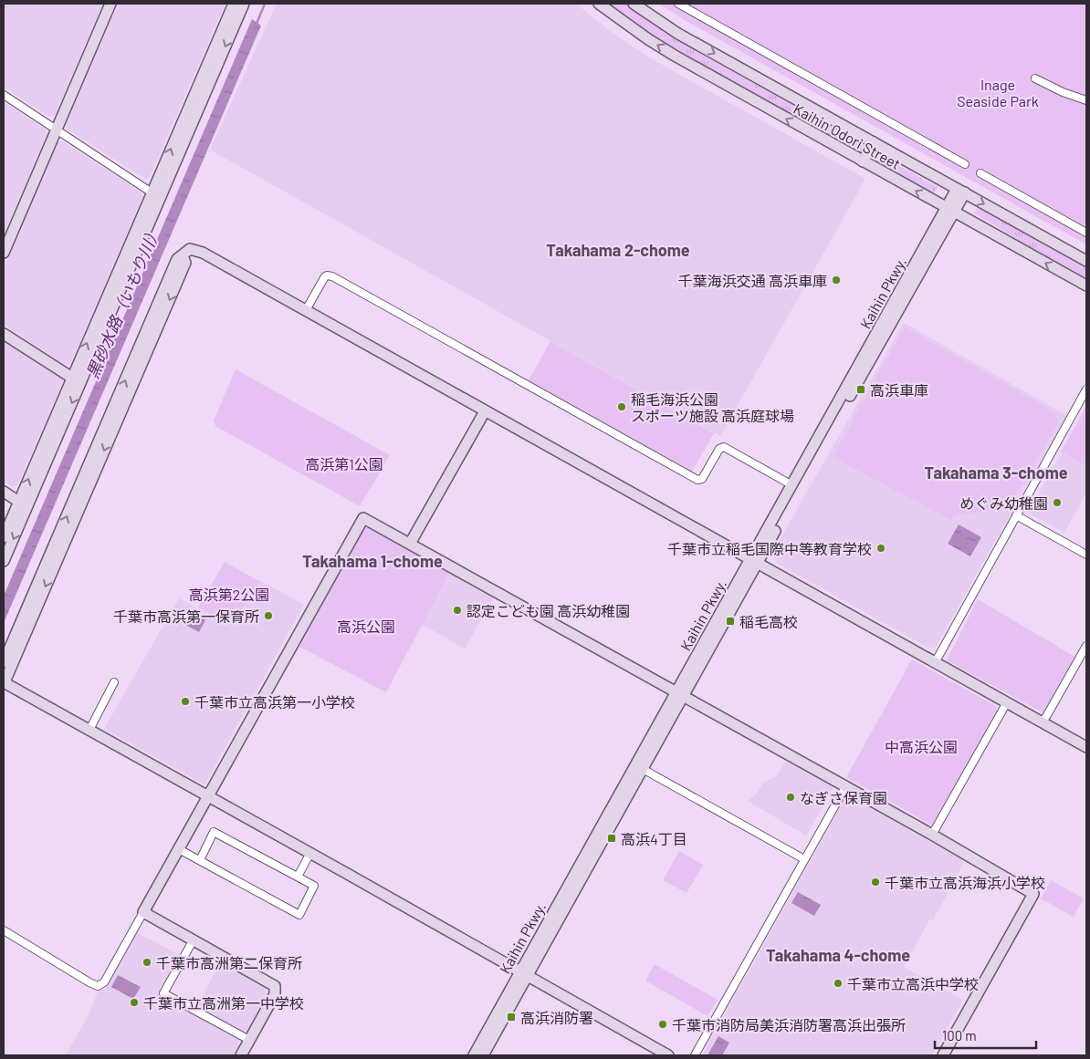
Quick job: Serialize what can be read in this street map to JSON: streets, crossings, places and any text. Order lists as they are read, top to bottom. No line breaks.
{"streets":{"street":["Kaihin Odori Street","Kaihin Pkwy."]},"crossings":[["Kaihin Odori Street","Kaihin Pkwy."]],"districts":["Takahama 2-chome","Takahama 3-chome","Takahama 1-chome","Takahama 4-chome"],"water":["黒砂水路（いもり川）"],"parks":["Inage Seaside Park","高浜第1公園","高浜第2公園","高浜公園","中高浜公園"],"places":{"other":["千葉海浜交通 高浜車庫","稲毛海浜公園 スポーツ施設 高浜庭球場","めぐみ幼稚園","千葉市立稲毛国際中等教育学校","認定こども園 高浜幼稚園","千葉市高浜第一保育所","千葉市立高浜第一小学校","なぎさ保育園","千葉市立高浜海浜小学校","千葉市高洲第二保育所","千葉市立高浜中学校","千葉市立高洲第一中学校","千葉市消防局美浜消防署高浜出張所"],"transit":["高浜車庫","稲毛高校","高浜4丁目","高浜消防署"]},"scale_bar":"100 m"}
